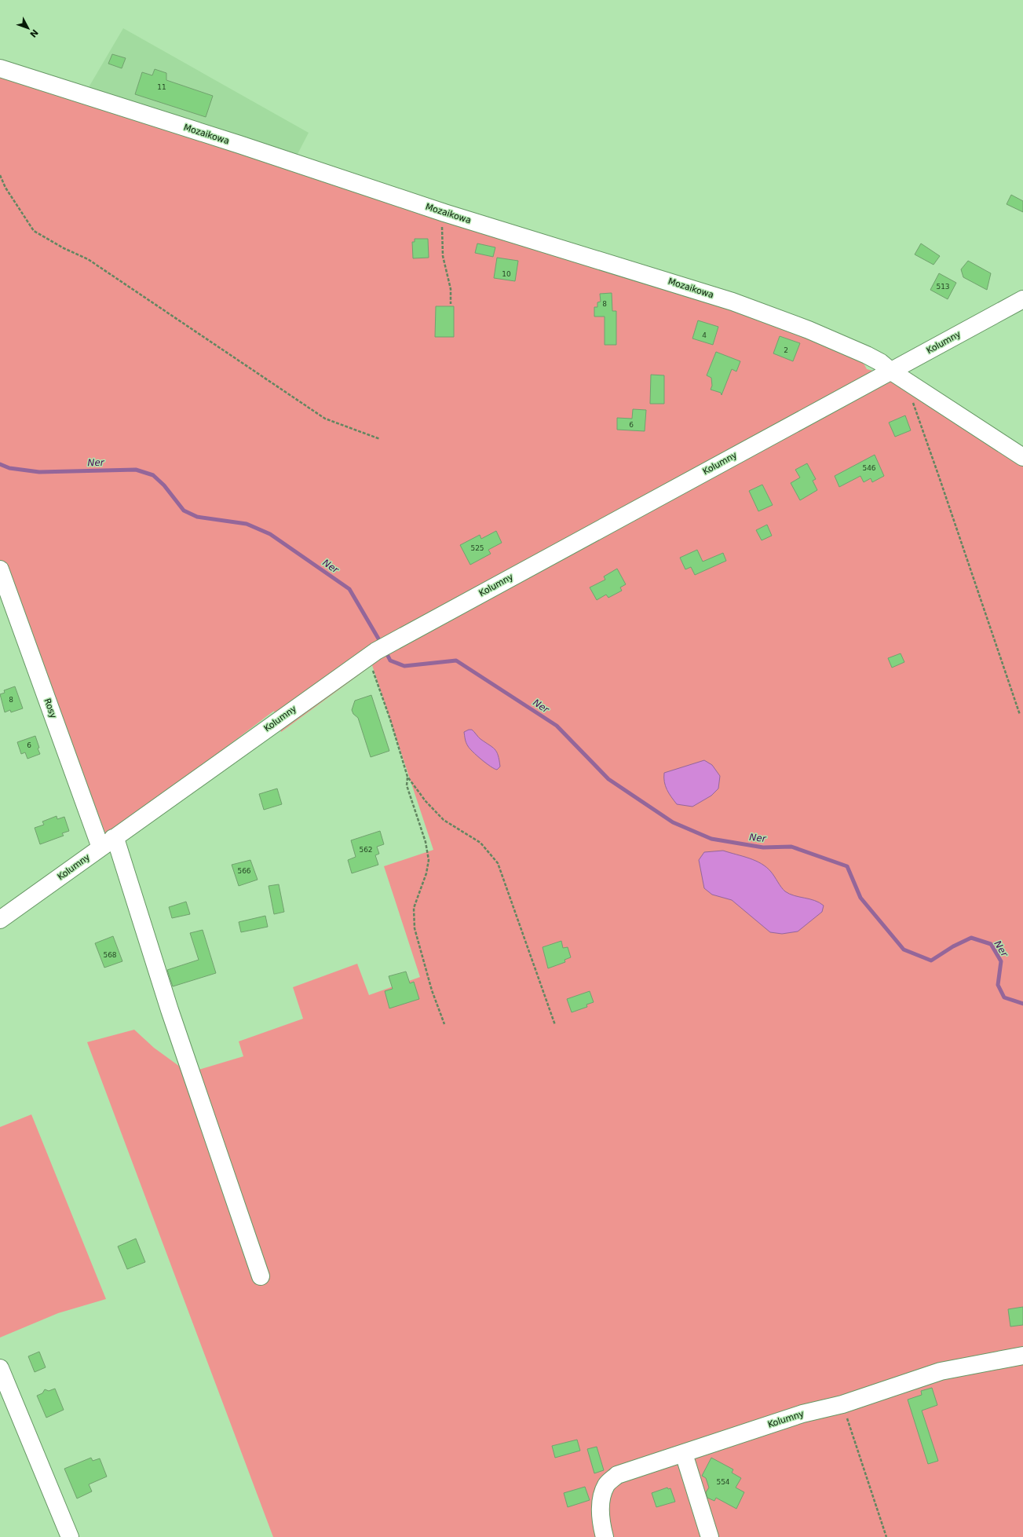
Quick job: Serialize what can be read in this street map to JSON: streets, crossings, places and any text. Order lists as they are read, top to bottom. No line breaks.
{"streets":{"street":["Mozaikowa","Kolumny","Rosy"]},"crossings":[["Mozaikowa","Kolumny"],["Kolumny","Rosy"]],"water":["Ner"],"house_numbers":["11","10","513","8","4","2","6","546","525","8","6","562","566","568","554"],"north":"bottom right"}
